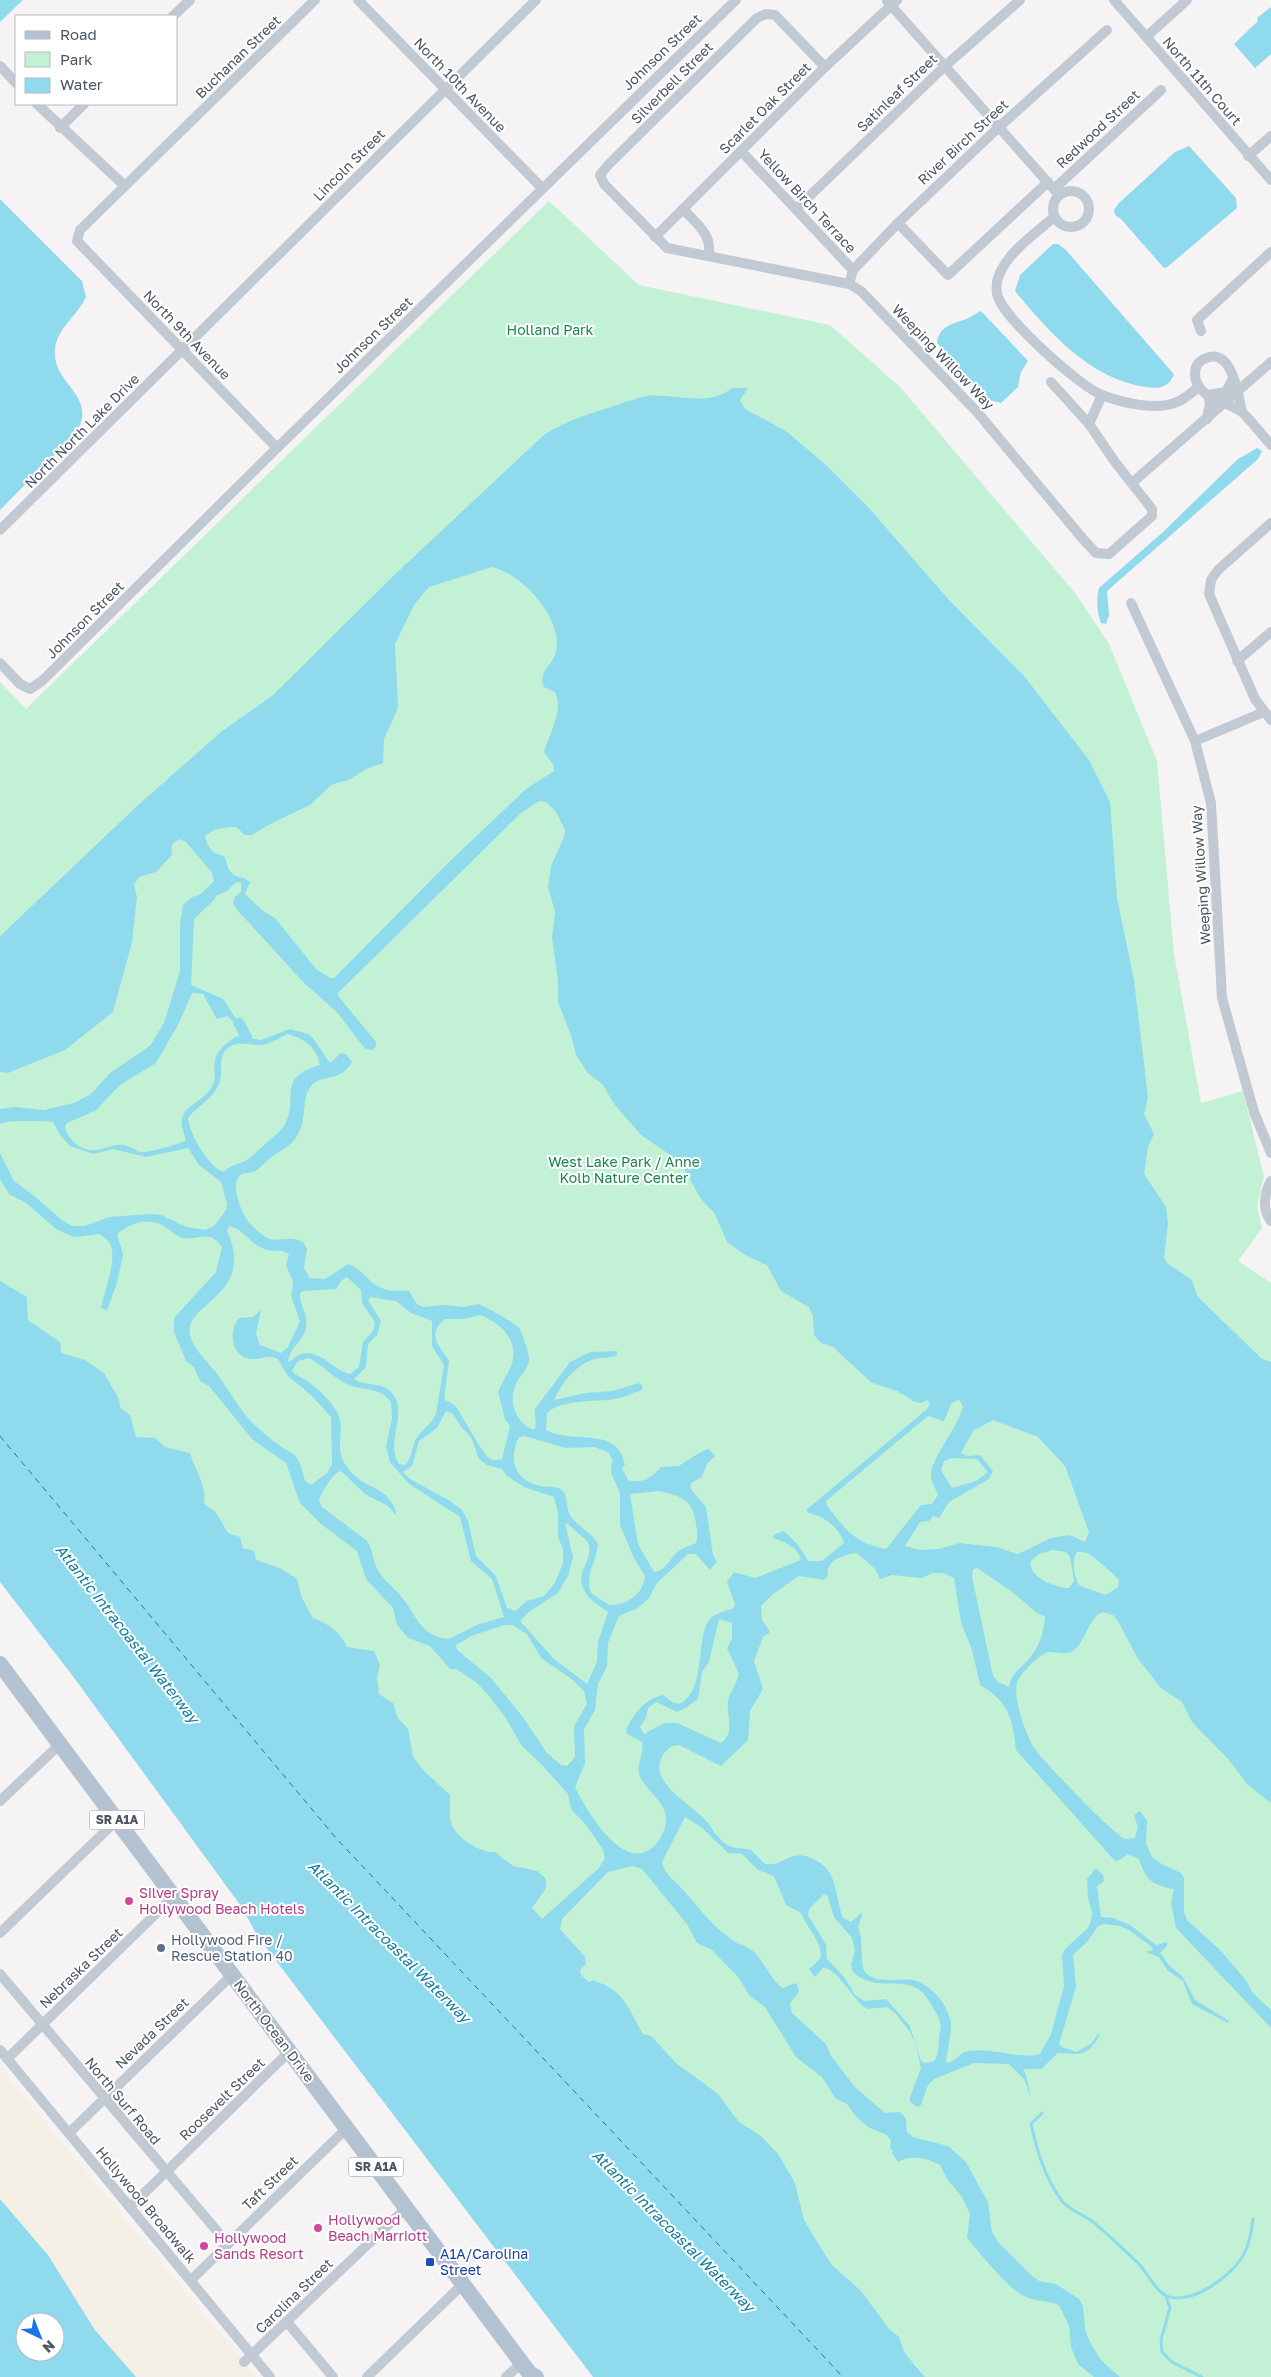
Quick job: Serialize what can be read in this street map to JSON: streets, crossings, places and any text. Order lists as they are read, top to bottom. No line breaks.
{"streets":{"main road":["SR A1A","North Ocean Drive"],"street":["Johnson Street","Buchanan Street","North 11th Court","Silverbell Street","North 10th Avenue","Satinleaf Street","Scarlet Oak Street","Redwood Street","River Birch Street","Lincoln Street","Yellow Birch Terrace","North 9th Avenue","Weeping Willow Way","North North Lake Drive","Nebraska Street","Nevada Street","Roosevelt Street","North Surf Road","Taft Street","Hollywood Broadwalk","Carolina Street"]},"crossings":[["Johnson Street","North 10th Avenue"],["Johnson Street","North 9th Avenue"],["Buchanan Street","North 9th Avenue"],["Silverbell Street","Scarlet Oak Street"],["Silverbell Street","Weeping Willow Way"],["North 10th Avenue","Lincoln Street"],["Satinleaf Street","Yellow Birch Terrace"],["Scarlet Oak Street","Yellow Birch Terrace"],["Scarlet Oak Street","Weeping Willow Way"],["Redwood Street","River Birch Street"],["River Birch Street","Yellow Birch Terrace"],["River Birch Street","Weeping Willow Way"],["Lincoln Street","North 9th Avenue"],["Lincoln Street","North North Lake Drive"],["North 9th Avenue","North North Lake Drive"],["Nebraska Street","North Ocean Drive"],["Nebraska Street","North Surf Road"],["Nebraska Street","Hollywood Broadwalk"],["North Ocean Drive","Nevada Street"],["North Ocean Drive","Roosevelt Street"],["North Ocean Drive","Taft Street"],["North Ocean Drive","Carolina Street"],["Nevada Street","North Surf Road"],["Nevada Street","Hollywood Broadwalk"],["Roosevelt Street","North Surf Road"],["Roosevelt Street","Hollywood Broadwalk"],["North Surf Road","Taft Street"],["Taft Street","Hollywood Broadwalk"],["Hollywood Broadwalk","Carolina Street"]],"water":["Atlantic Intracoastal Waterway"],"parks":["Holland Park","West Lake Park / Anne Kolb Nature Center"],"places":{"other":["Silver Spray Hollywood Beach Hotels","Hollywood Fire / Rescue Station 40","Hollywood Beach Marriott","Hollywood Sands Resort"],"transit":["A1A/Carolina Street"]},"legend":["Road","Park","Water"],"north":"bottom right"}
